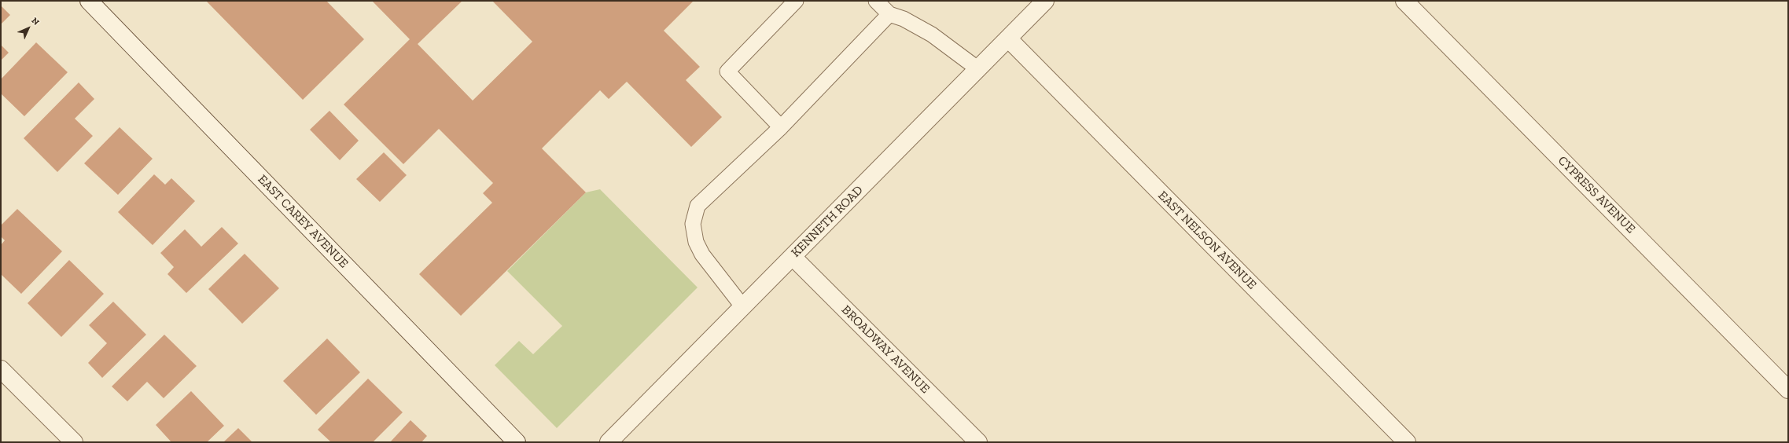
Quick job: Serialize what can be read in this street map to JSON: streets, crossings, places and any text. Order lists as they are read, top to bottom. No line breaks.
{"streets":{"street":["CYPRESS AVENUE","EAST CAREY AVENUE","KENNETH ROAD","EAST NELSON AVENUE","BROADWAY AVENUE"]},"crossings":[["KENNETH ROAD","EAST NELSON AVENUE"],["KENNETH ROAD","BROADWAY AVENUE"]],"north":"top right"}
